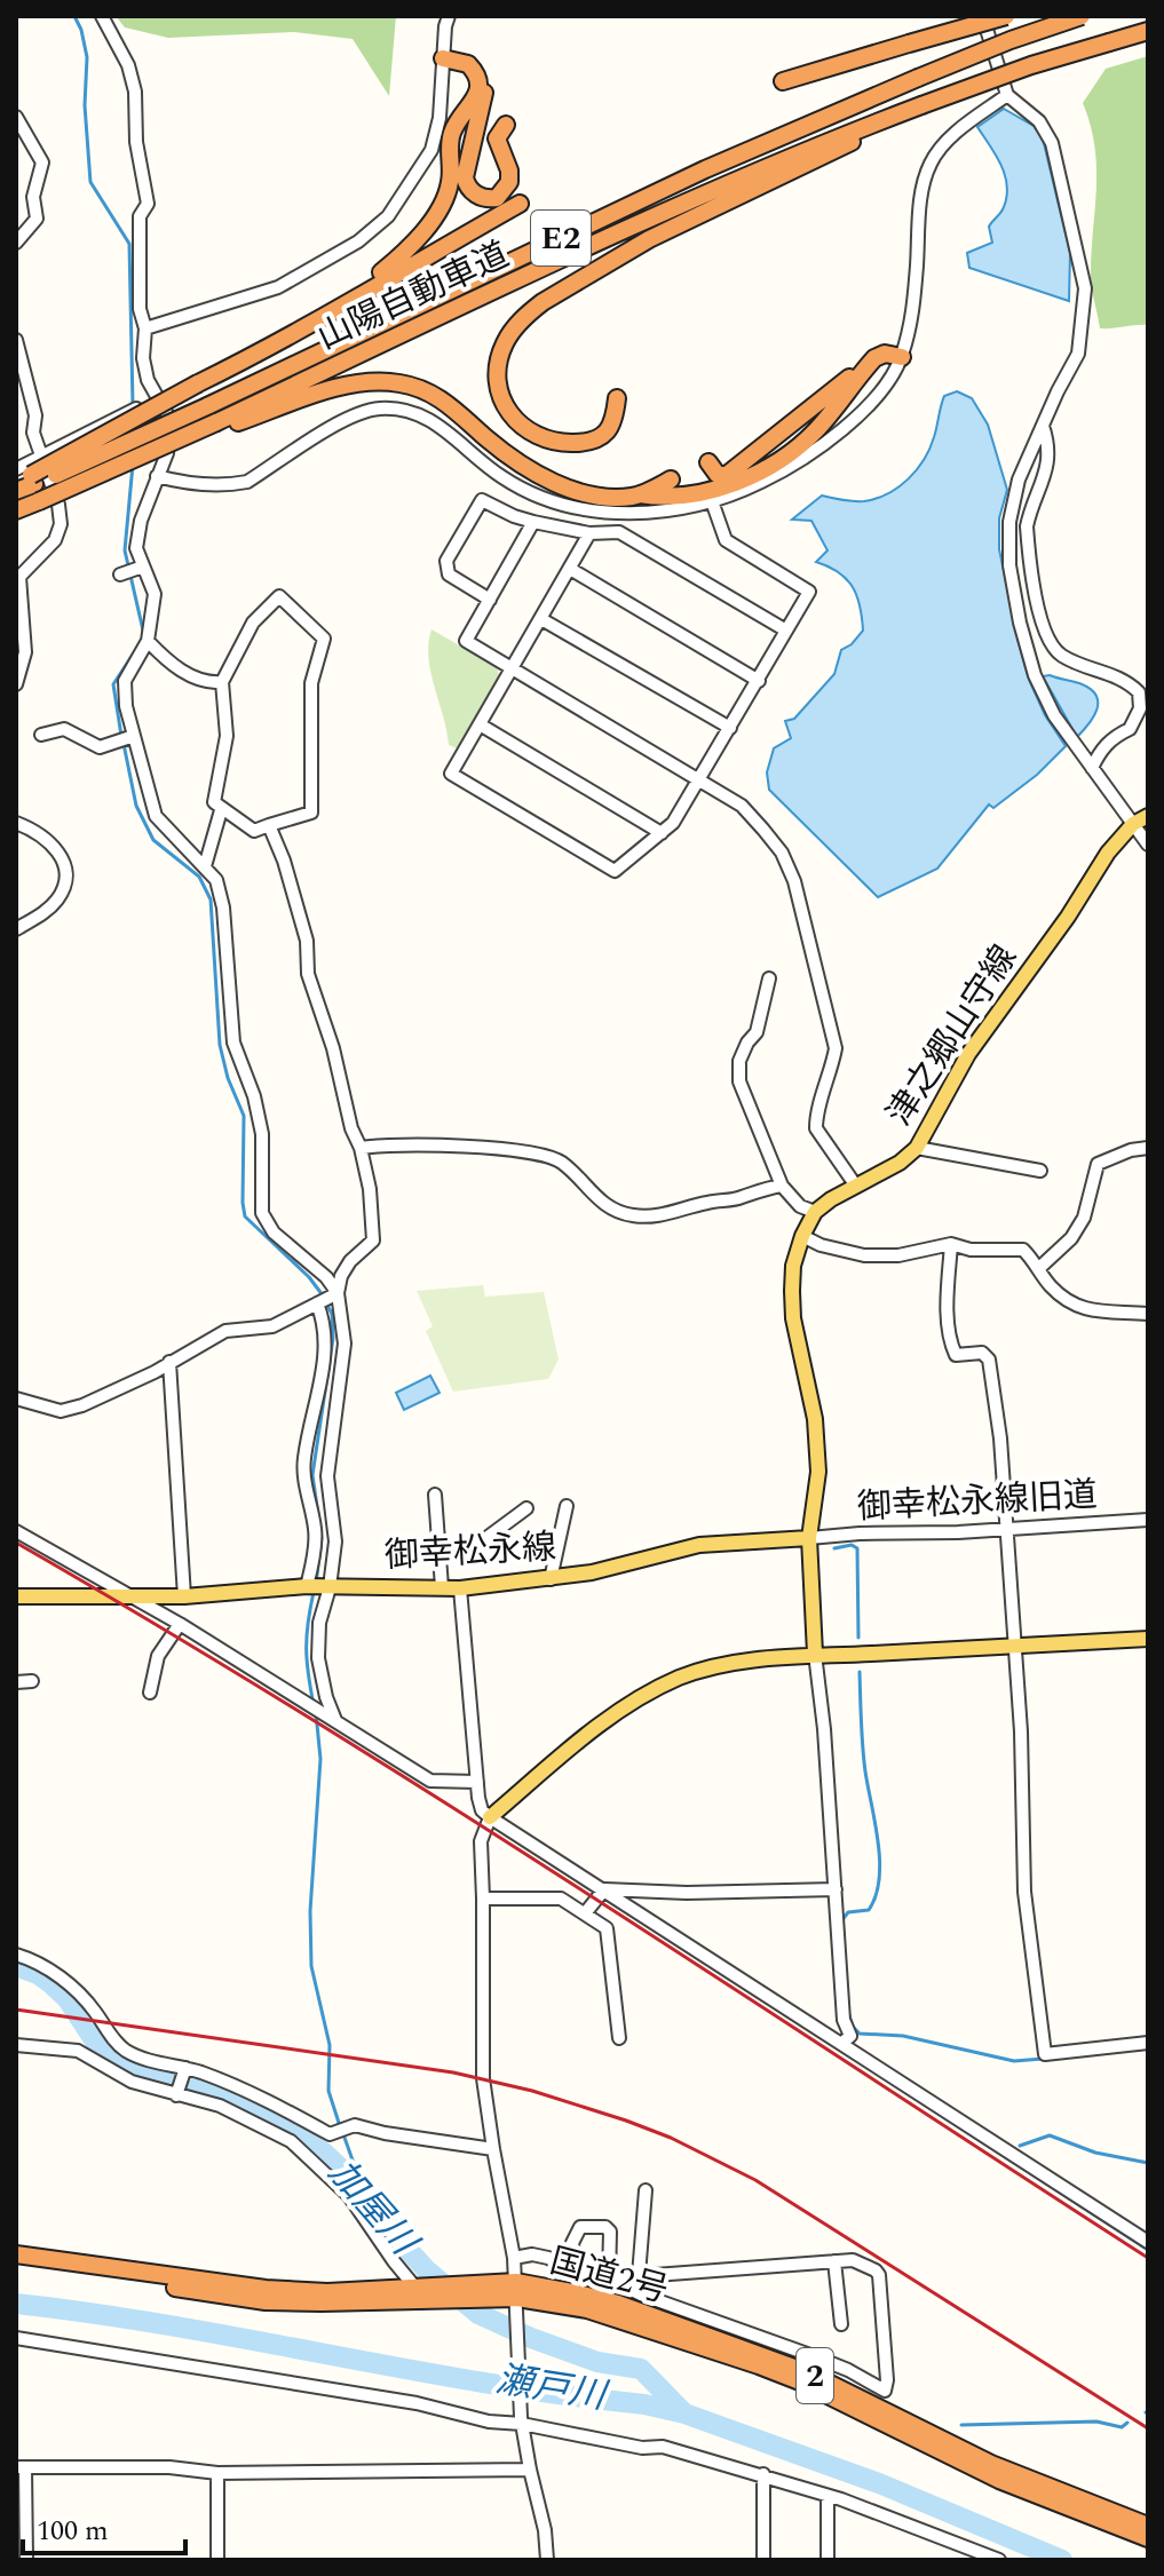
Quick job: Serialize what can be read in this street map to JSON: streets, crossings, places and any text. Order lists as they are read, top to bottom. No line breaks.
{"streets":{"highway":["E2","山陽自動車道","国道2号","2"],"main road":["津之郷山守線","御幸松永線"],"street":["御幸松永線旧道"]},"crossings":[["津之郷山守線","御幸松永線旧道"],["津之郷山守線","御幸松永線"],["御幸松永線旧道","御幸松永線"]],"water":["加屋川","瀬戸川"],"scale_bar":"100 m"}
